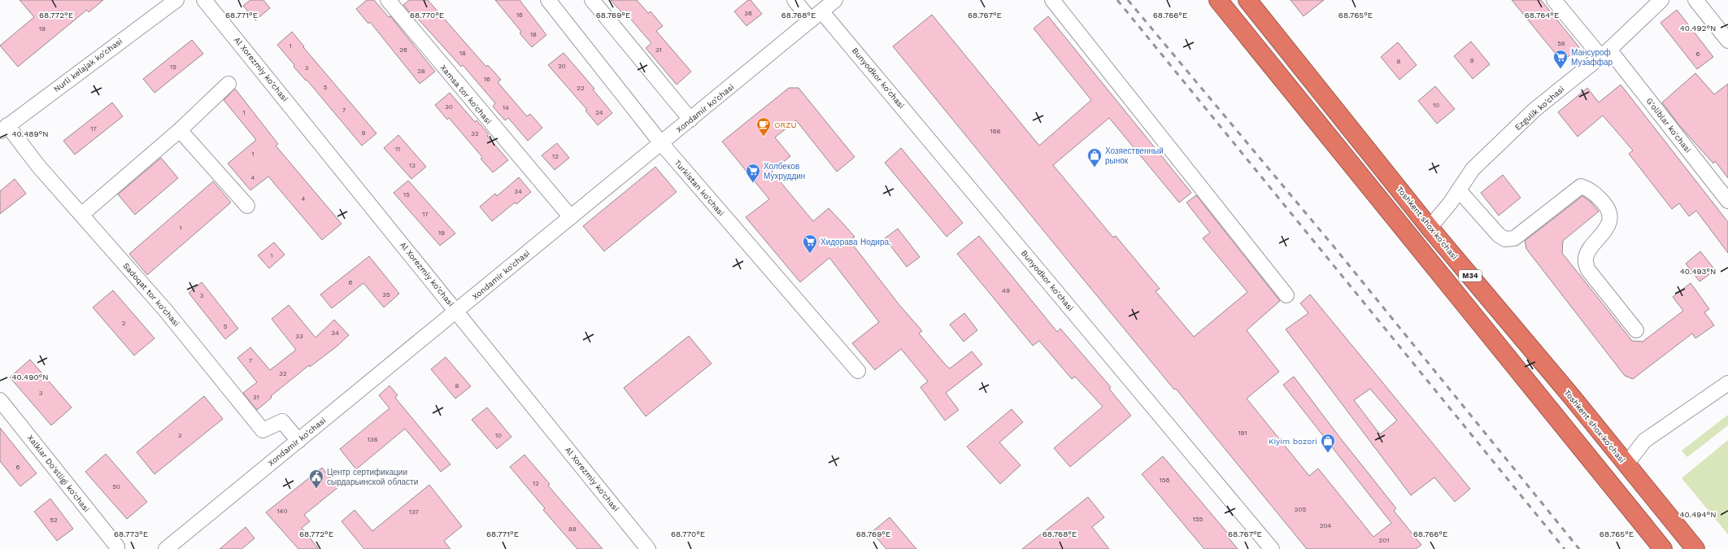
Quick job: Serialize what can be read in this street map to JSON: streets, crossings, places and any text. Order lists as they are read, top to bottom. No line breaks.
{"streets":{"highway":["Toshkent shox ko'chasi","M34"],"street":["Nurli kelajak ko'chasi","Al Xorezmiy ko'chasi","Bunyodkor ko'chasi","Xamsa tor ko'chasi","Xondamir ko'chasi","Ezgulik ko'chasi","G'oliblar ko'chasi","Turkistan ko'chasi","Sadoqat tor ko'chasi","Xalklar Do'stligi ko'chasi"]},"crossings":[["Nurli kelajak ko'chasi","Sadoqat tor ko'chasi"],["Al Xorezmiy ko'chasi","Xondamir ko'chasi"],["Bunyodkor ko'chasi","Xondamir ko'chasi"],["Xamsa tor ko'chasi","Xondamir ko'chasi"],["Xondamir ko'chasi","Turkistan ko'chasi"],["Xondamir ko'chasi","Sadoqat tor ko'chasi"],["Ezgulik ko'chasi","G'oliblar ko'chasi"],["Ezgulik ko'chasi","Toshkent shox ko'chasi"]],"places":{"supermarket":["Мансуроф Музаффар","Холбеков Мухруддин","Хидорава Нодира."],"cafe":["ORZU"],"shop":["Хозяественный рынок","Kiyim bozori"],"public building":["Центр сертификации сырдарьинской области"]},"house_numbers":["36","16","19","18","58","1","26","31","18","6","9","8","20","15","3","28","16","5","22","10","30","14","7","1","24","17","168","9","32","11","1","12","13","4","34","15","4","17","1","19","1","6","49","35","3","2","5","34","33","7","32","8","3","31","191","3","10","138","6","156","12","50","205","140","137","155","52","204","88","201"],"coordinates":["68.772°E","68.771°E","68.770°E","68.769°E","68.768°E","68.767°E","68.766°E","68.765°E","68.764°E","40.492°N","40.489°N","40.493°N","40.490°N","40.494°N","68.773°E"]}
